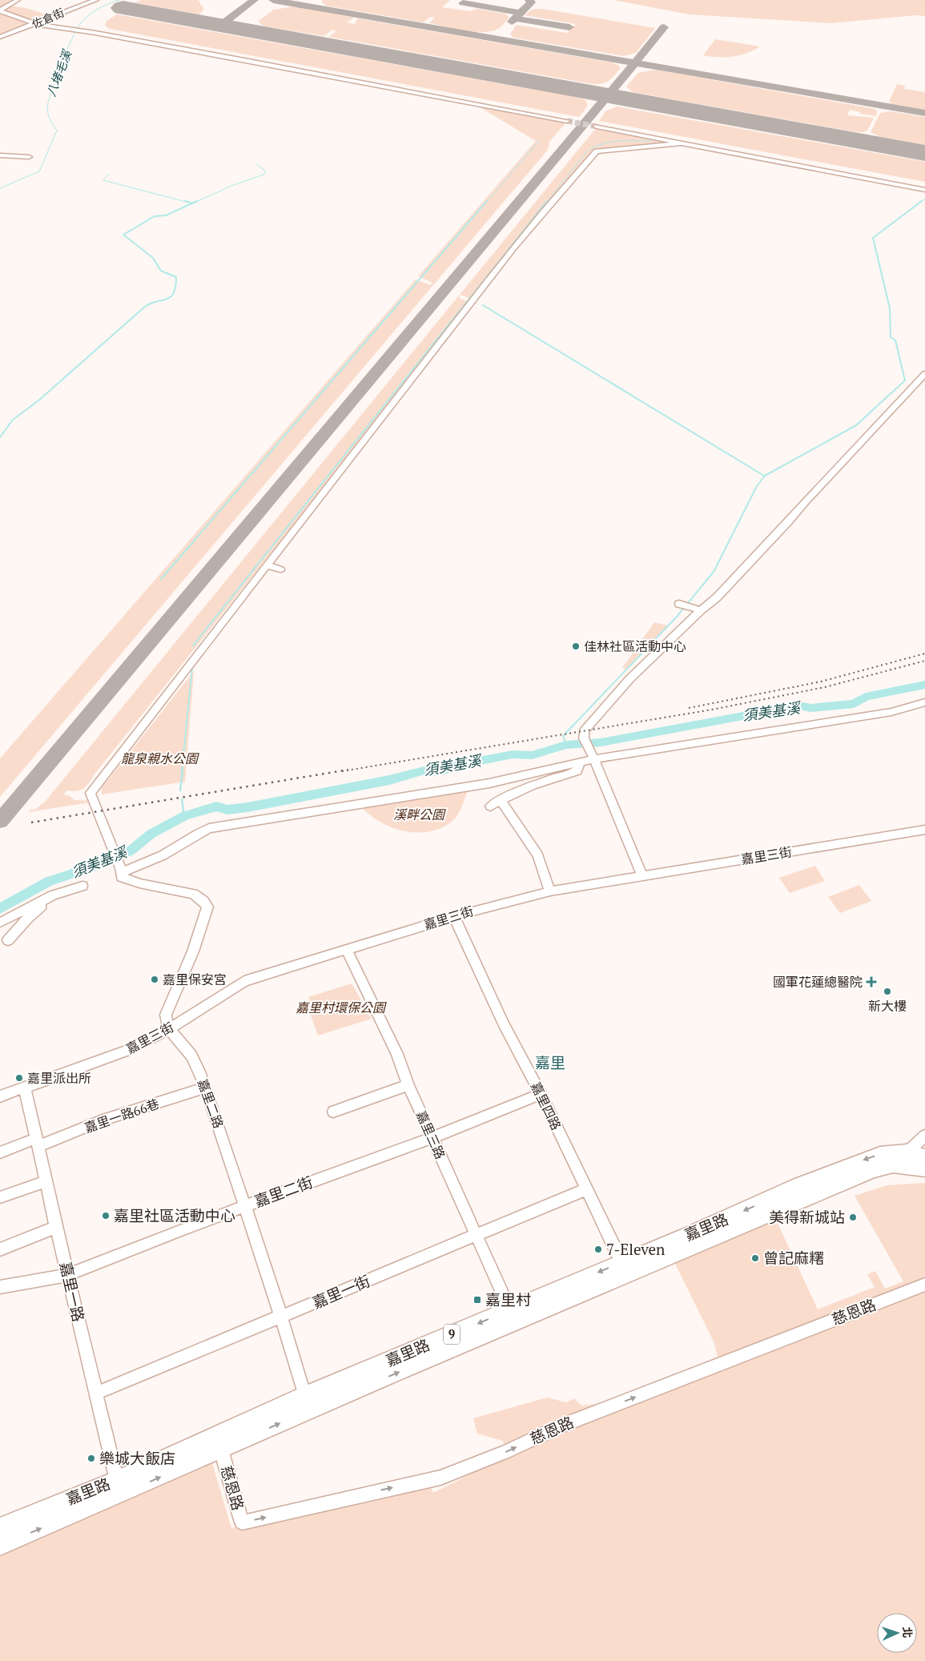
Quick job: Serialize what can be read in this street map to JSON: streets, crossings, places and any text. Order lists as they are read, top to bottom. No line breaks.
{"streets":{"main road":["嘉里路","9"],"street":["佐倉街","嘉里三街","嘉里二路","嘉里四路","嘉里一路66巷","嘉里三路","嘉里二街","嘉里一路","嘉里一街","慈恩路"]},"crossings":[["嘉里三街","嘉里二路"],["嘉里三街","嘉里四路"],["嘉里三街","嘉里三路"],["嘉里三街","嘉里一路"],["嘉里二路","嘉里一路66巷"],["嘉里二路","嘉里二街"],["嘉里二路","嘉里路"],["嘉里二路","嘉里一街"],["嘉里四路","嘉里二街"],["嘉里四路","嘉里路"],["嘉里四路","嘉里一街"],["嘉里一路66巷","嘉里一路"],["嘉里三路","嘉里二街"],["嘉里三路","嘉里路"],["嘉里三路","嘉里一街"],["嘉里二街","嘉里一路"],["嘉里路","嘉里一路"],["嘉里路","慈恩路"],["嘉里路","9"],["嘉里一路","嘉里一街"]],"one_way":["慈恩路"],"districts":["嘉里"],"water":["八堵毛溪","須美基溪"],"parks":["龍泉親水公園","溪畔公園","嘉里村環保公園"],"places":{"other":["佳林社區活動中心","嘉里保安宮","新大樓","嘉里派出所","嘉里社區活動中心","美得新城站","7-Eleven","曾記麻糬","樂城大飯店"],"health":["國軍花蓮總醫院"],"transit":["嘉里村"]},"north":"right"}
